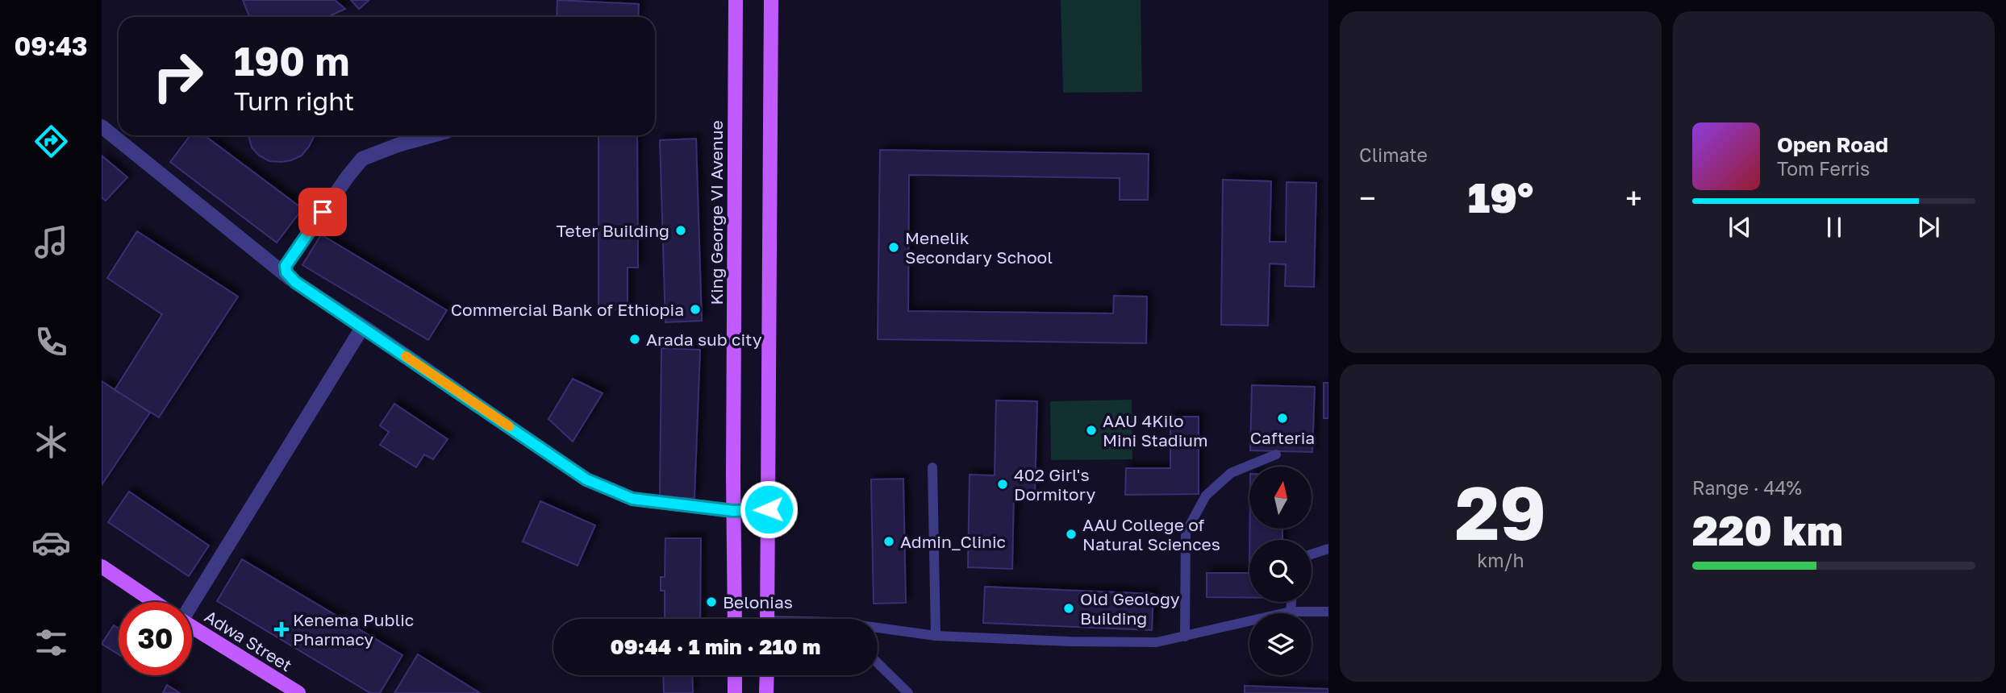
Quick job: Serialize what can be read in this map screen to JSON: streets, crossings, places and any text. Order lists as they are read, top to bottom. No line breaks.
{"streets":{"main road":["King George VI Avenue","Adwa Street"]},"places":{"other":["Teter Building","Menelik Secondary School","Commercial Bank of Ethiopia","Arada sub city","Cafteria","AAU 4Kilo Mini Stadium","402 Girl's Dormitory","AAU College of Natural Sciences","Admin_Clinic","Belonias","Old Geology Building"],"health":["Kenema Public Pharmacy"]},"north":"top","page":{"tabs":"09:43","tile":["Climate",["29","km/h"],["Range · 44%","220 km"]],"turn":["190 m","Turn right"],"song":["Open Road","Tom Ferris"],"heat":["−","19°","+"],"limit":"30","trip":"09:44 · 1 min · 210 m"}}
